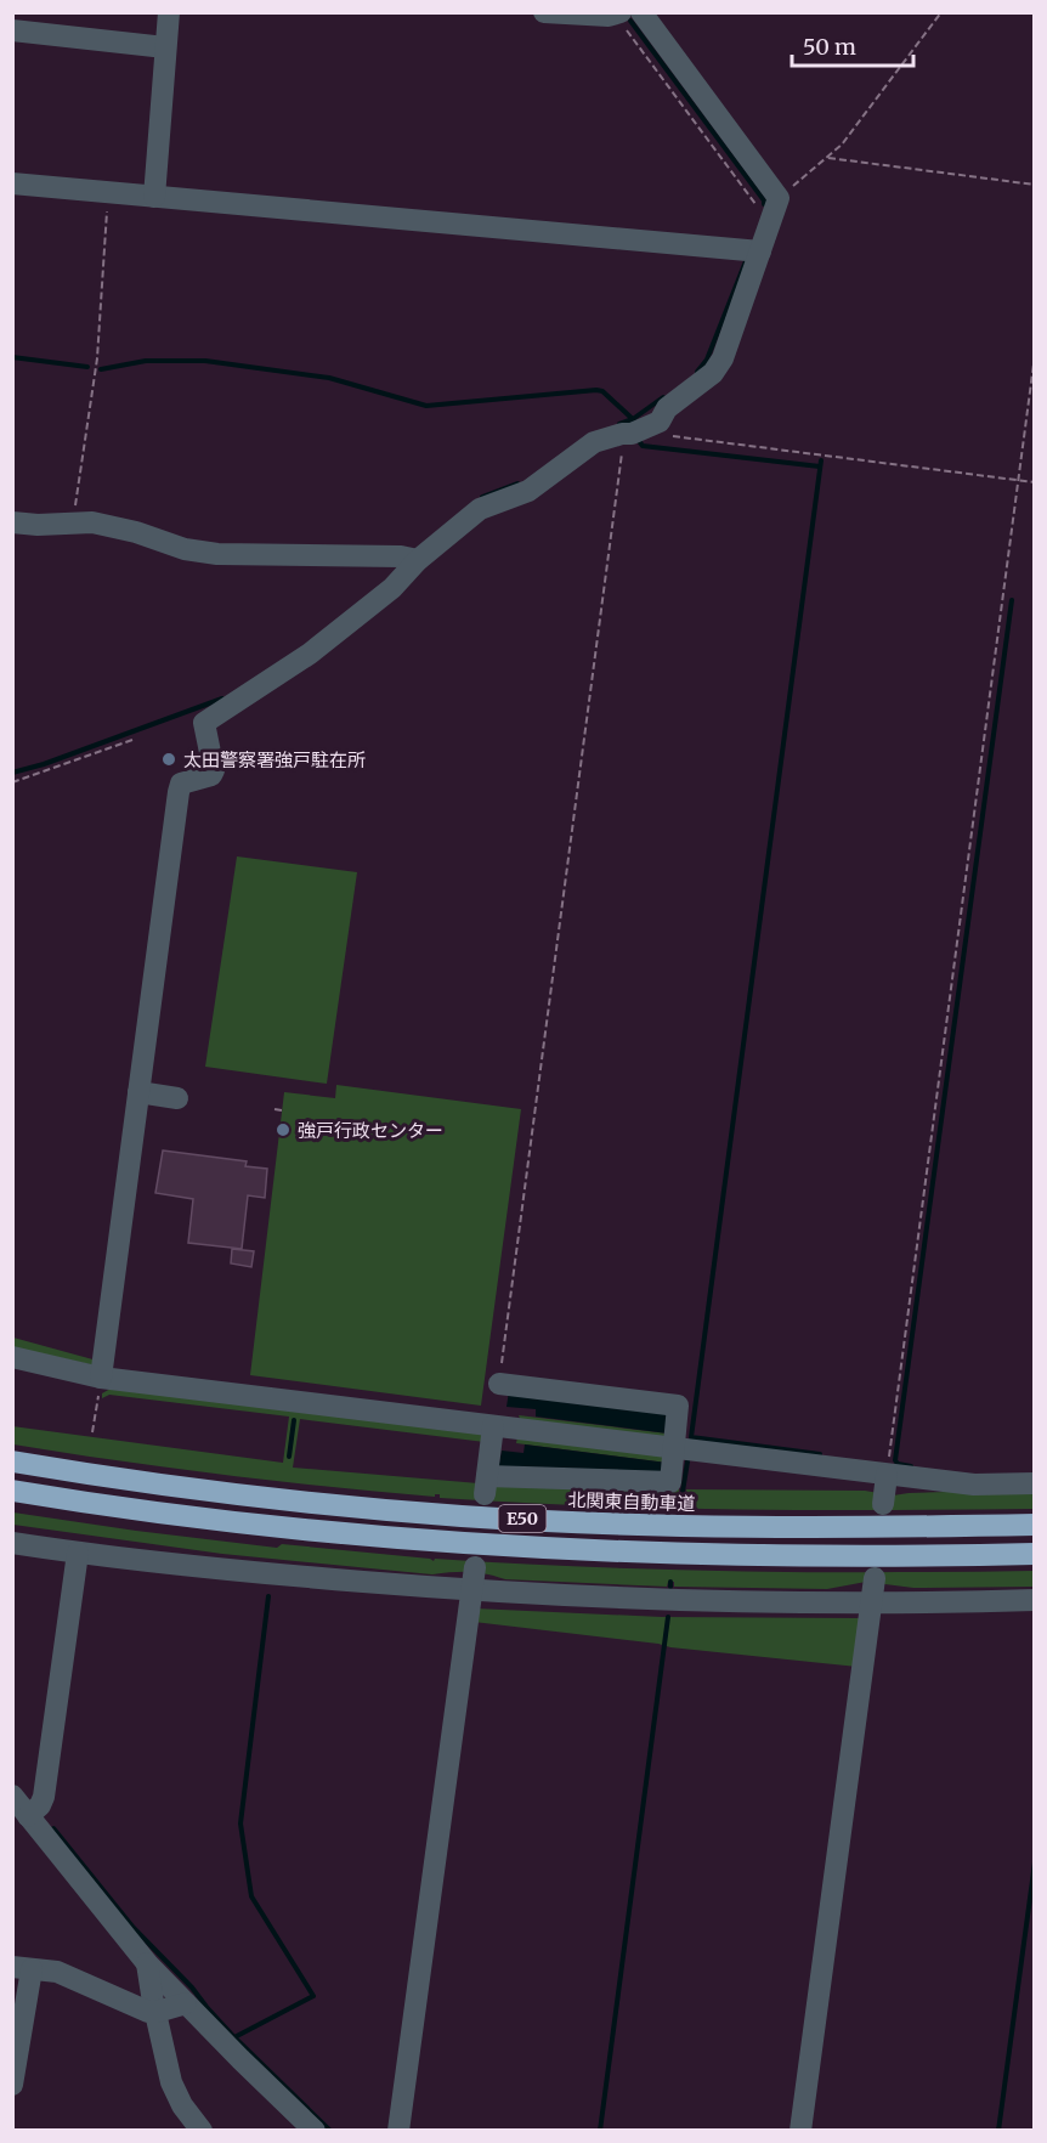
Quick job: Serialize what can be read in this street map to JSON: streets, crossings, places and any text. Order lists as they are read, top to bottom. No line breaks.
{"streets":{"highway":["北関東自動車道","E50"]},"places":["太田警察署強戸駐在所","強戸行政センター"],"scale_bar":"50 m"}
